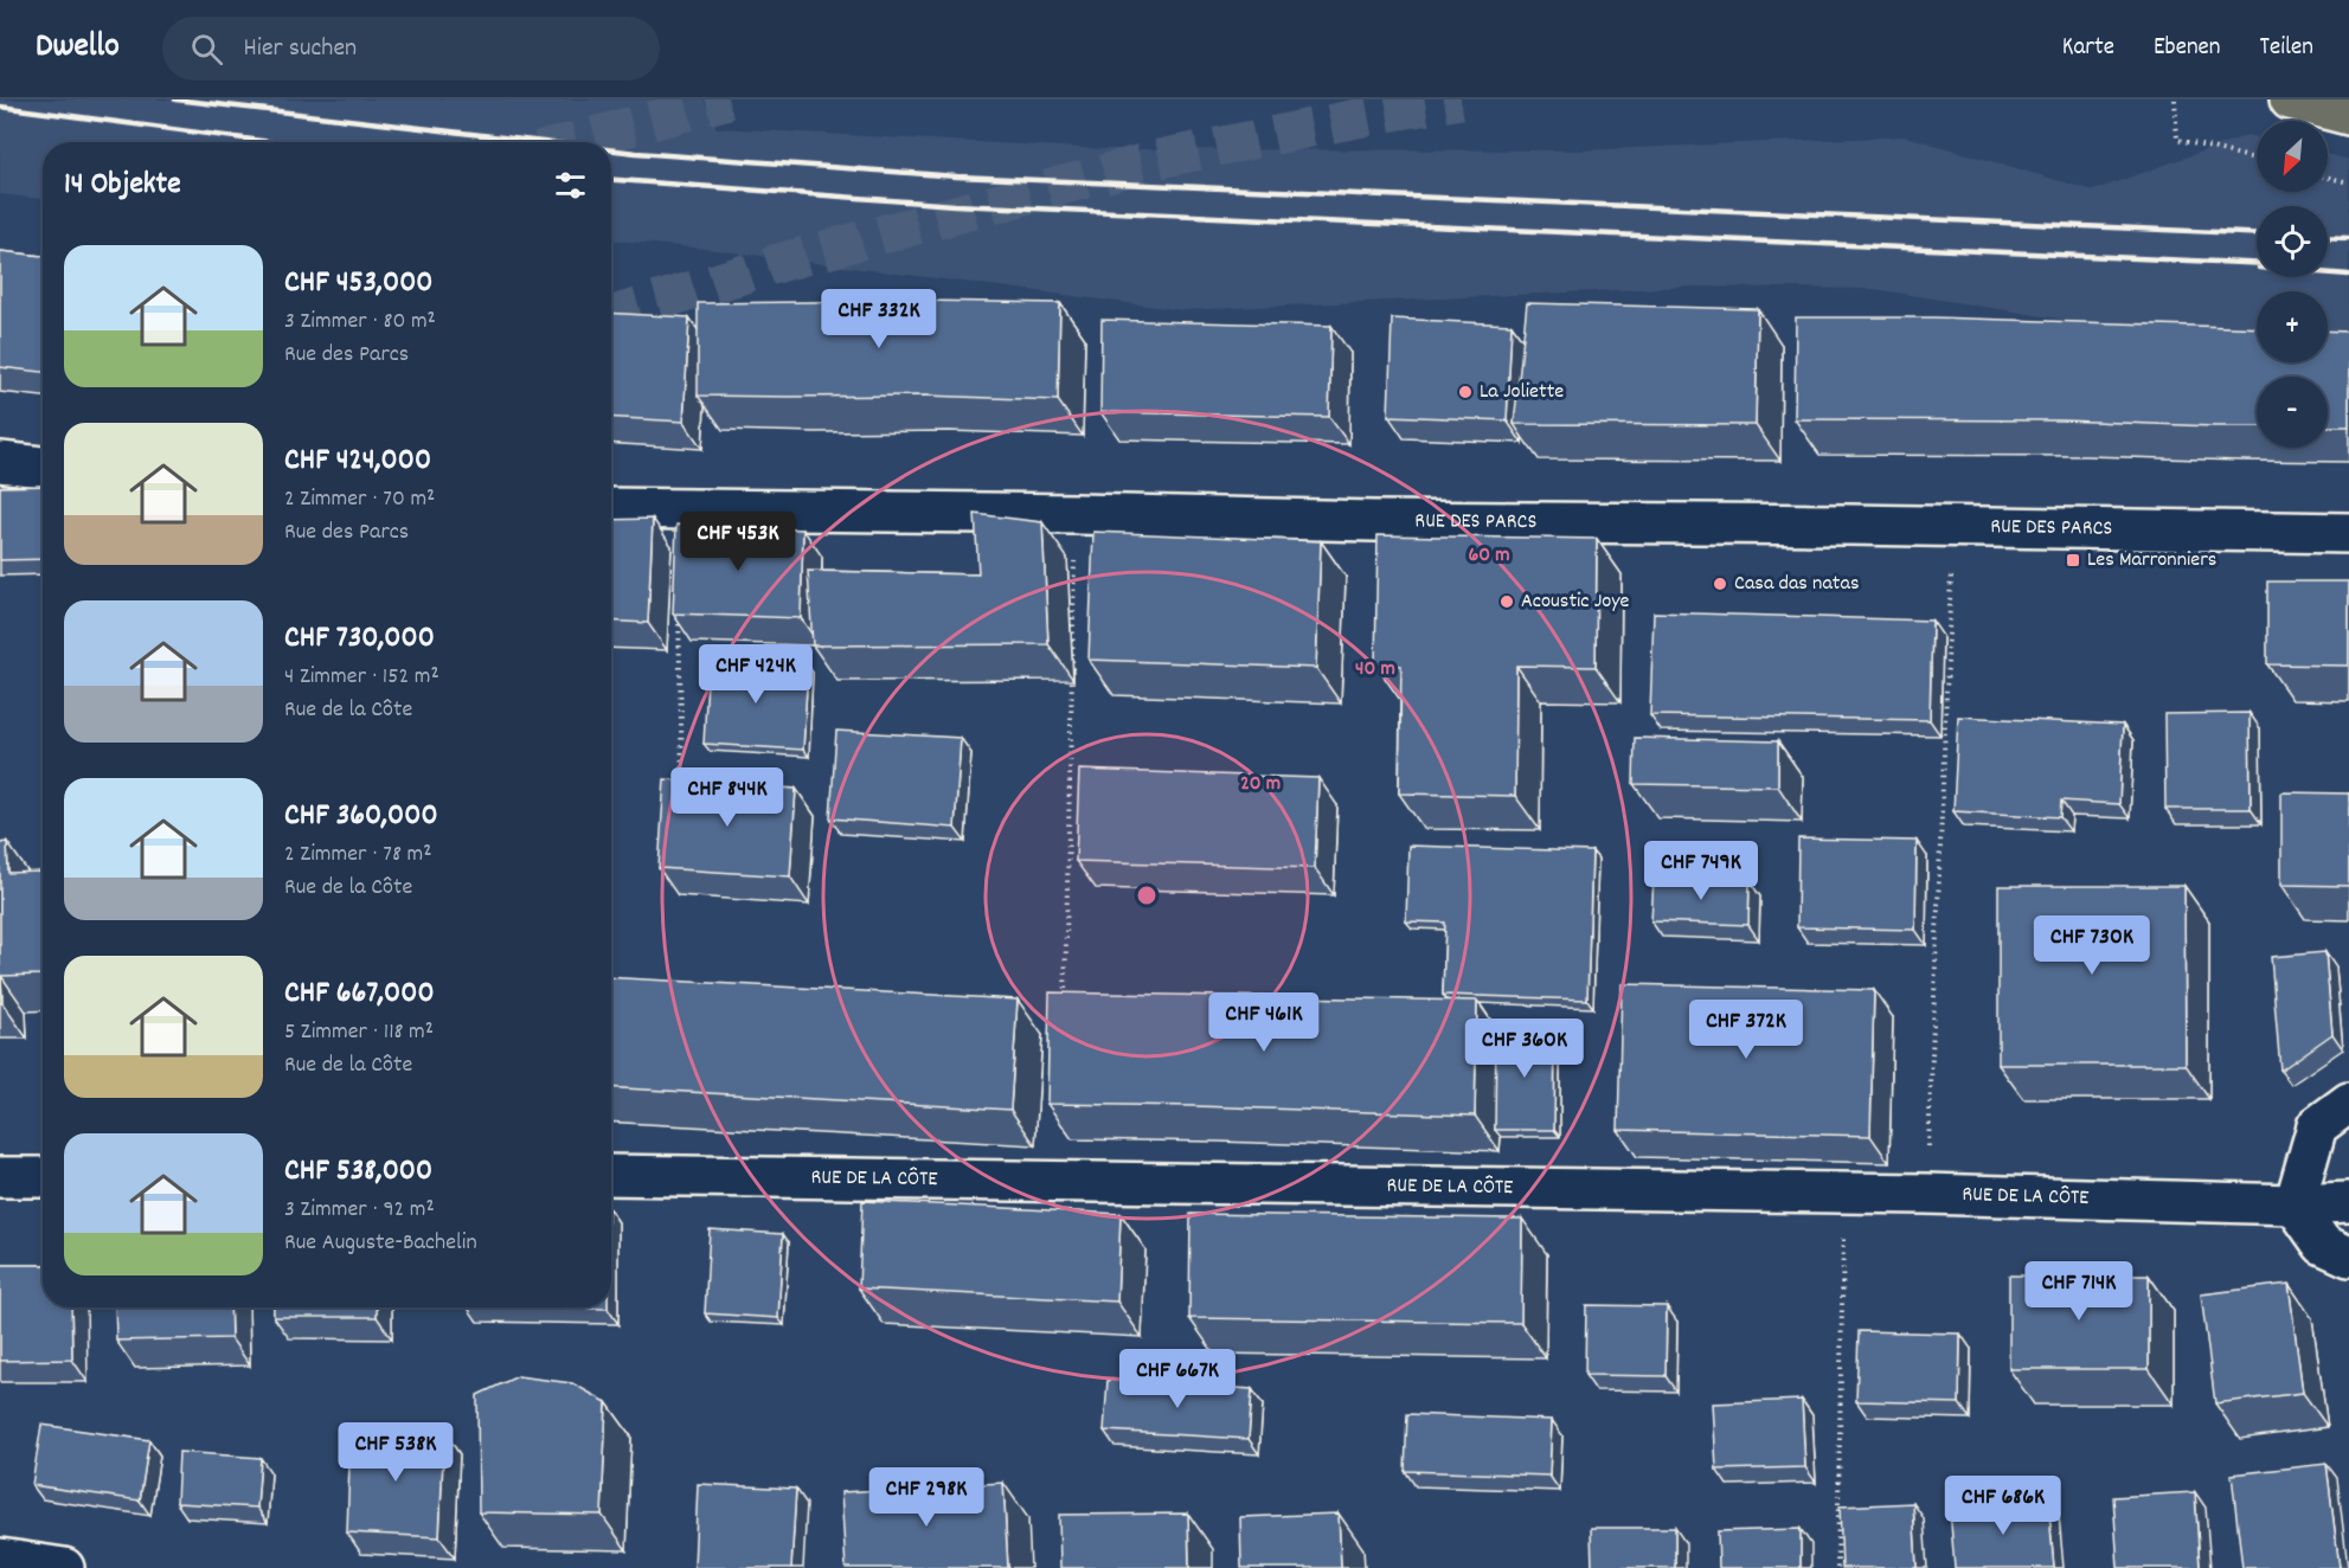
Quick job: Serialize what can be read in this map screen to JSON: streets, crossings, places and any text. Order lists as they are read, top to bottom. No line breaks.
{"streets":{"street":["RUE DES PARCS","RUE DE LA CÔTE"]},"places":{"other":["La Joliette","Casa das natas","Acoustic Joye"],"transit":["Les Marronniers"]},"north":"bottom left","page":{"header":"Dwello","search":"Hier suchen","nav":["Karte","Ebenen","Teilen"],"map_buttons":["+","−"],"heading":"14 Objekte","list":[{"name":"CHF 453,000","note":"3 Zimmer · 80 m² · Rue des Parcs"},{"name":"CHF 424,000","note":"2 Zimmer · 70 m² · Rue des Parcs"},{"name":"CHF 730,000","note":"4 Zimmer · 152 m² · Rue de la Côte"},{"name":"CHF 360,000","note":"2 Zimmer · 78 m² · Rue de la Côte"},{"name":"CHF 667,000","note":"5 Zimmer · 118 m² · Rue de la Côte"},{"name":"CHF 538,000","note":"3 Zimmer · 92 m² · Rue Auguste-Bachelin"}],"price":["CHF 332K","CHF 453K","CHF 424K","CHF 844K","CHF 749K","CHF 730K","CHF 461K","CHF 372K","CHF 360K","CHF 714K","CHF 667K","CHF 538K","CHF 298K","CHF 686K"]},"rings":["60 m","40 m","20 m"]}
